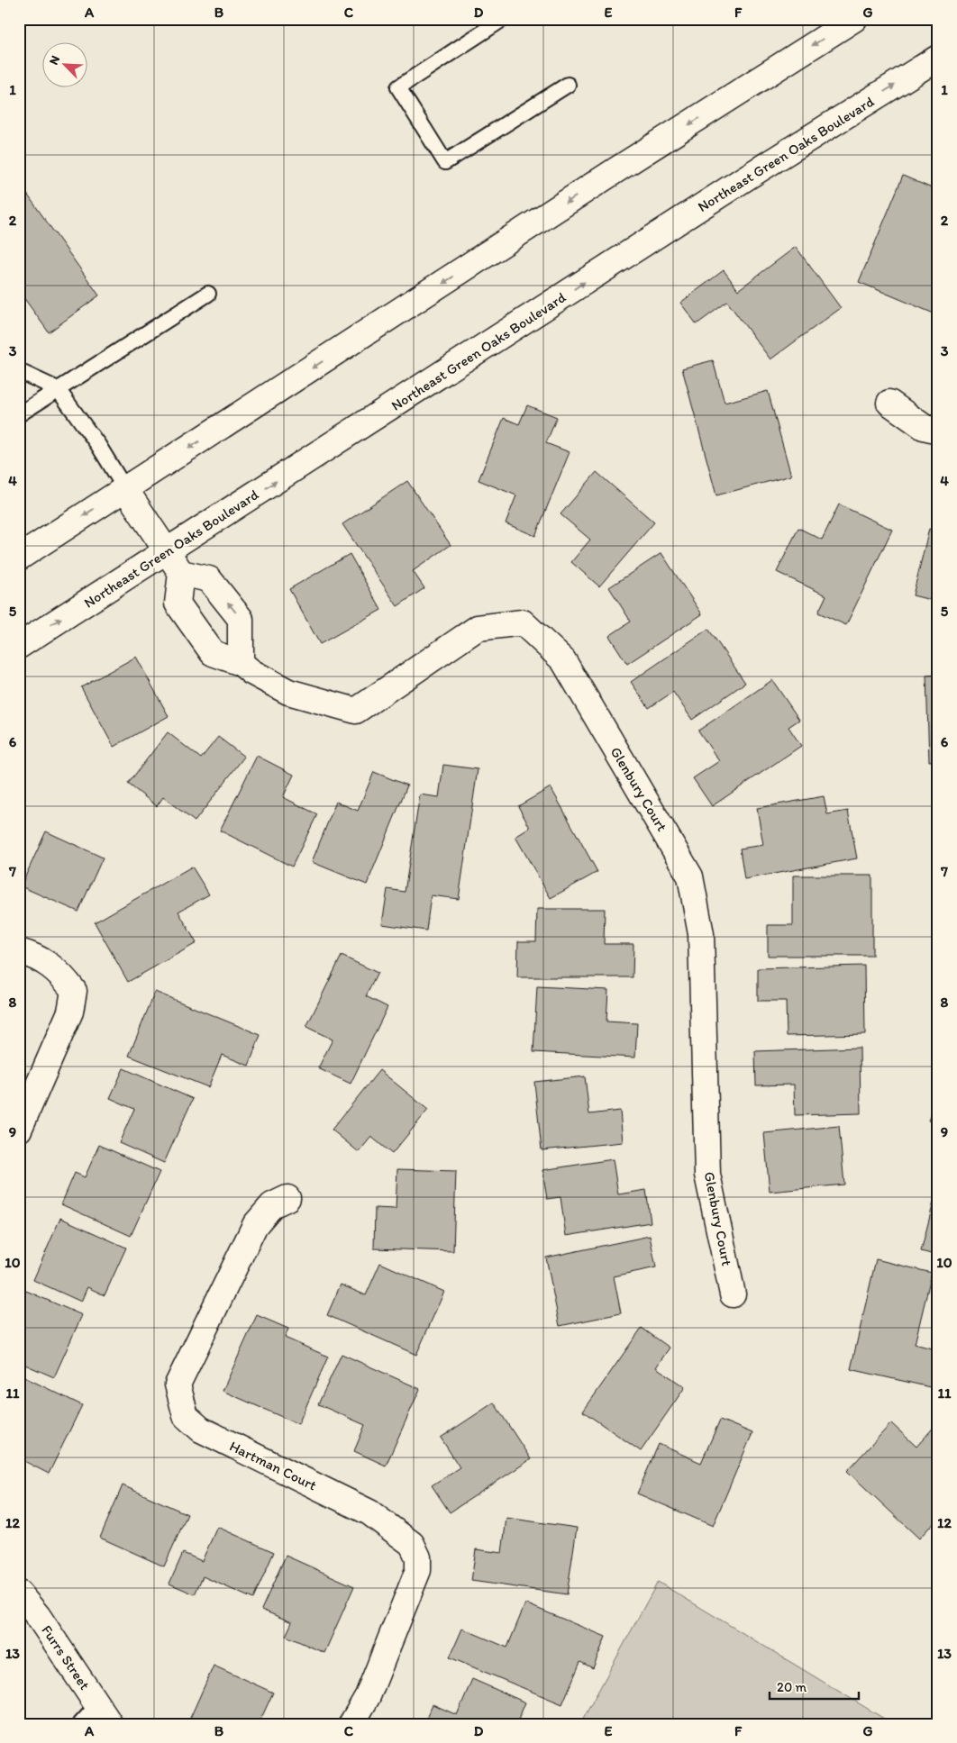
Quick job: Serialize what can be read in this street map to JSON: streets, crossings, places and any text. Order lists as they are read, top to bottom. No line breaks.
{"streets":{"street":["Northeast Green Oaks Boulevard","Glenbury Court","Hartman Court","Furrs Street"]},"scale_bar":"20 m","north":"top left","grid":{"columns":["A","B","C","D","E","F","G"],"rows":["1","2","3","4","5","6","7","8","9","10","11","12","13"]}}
